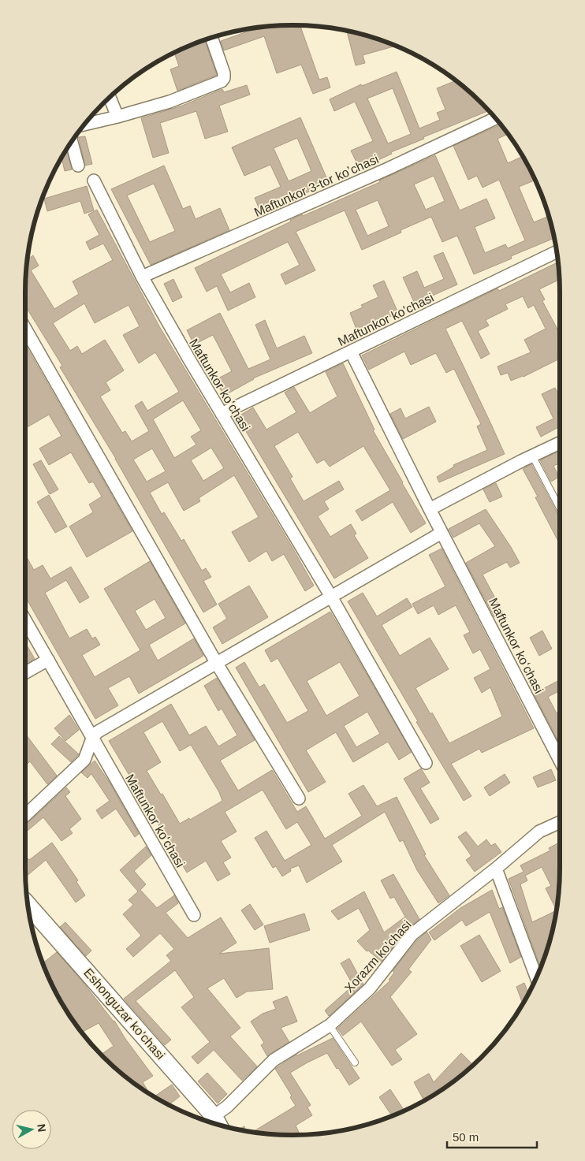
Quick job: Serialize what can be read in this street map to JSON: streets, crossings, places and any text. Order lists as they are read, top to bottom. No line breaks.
{"streets":{"street":["Maftunkor 3-tor koʼchasi","Maftunkor ko'chasi","Maftunkor koʻchasi","Xorazm ko'chasi","Eshonguzar ko'chasi"]},"crossings":[["Maftunkor 3-tor koʼchasi","Maftunkor koʻchasi"],["Maftunkor ko'chasi","Maftunkor koʻchasi"],["Xorazm ko'chasi","Eshonguzar ko'chasi"]],"scale_bar":"50 m","north":"right"}
